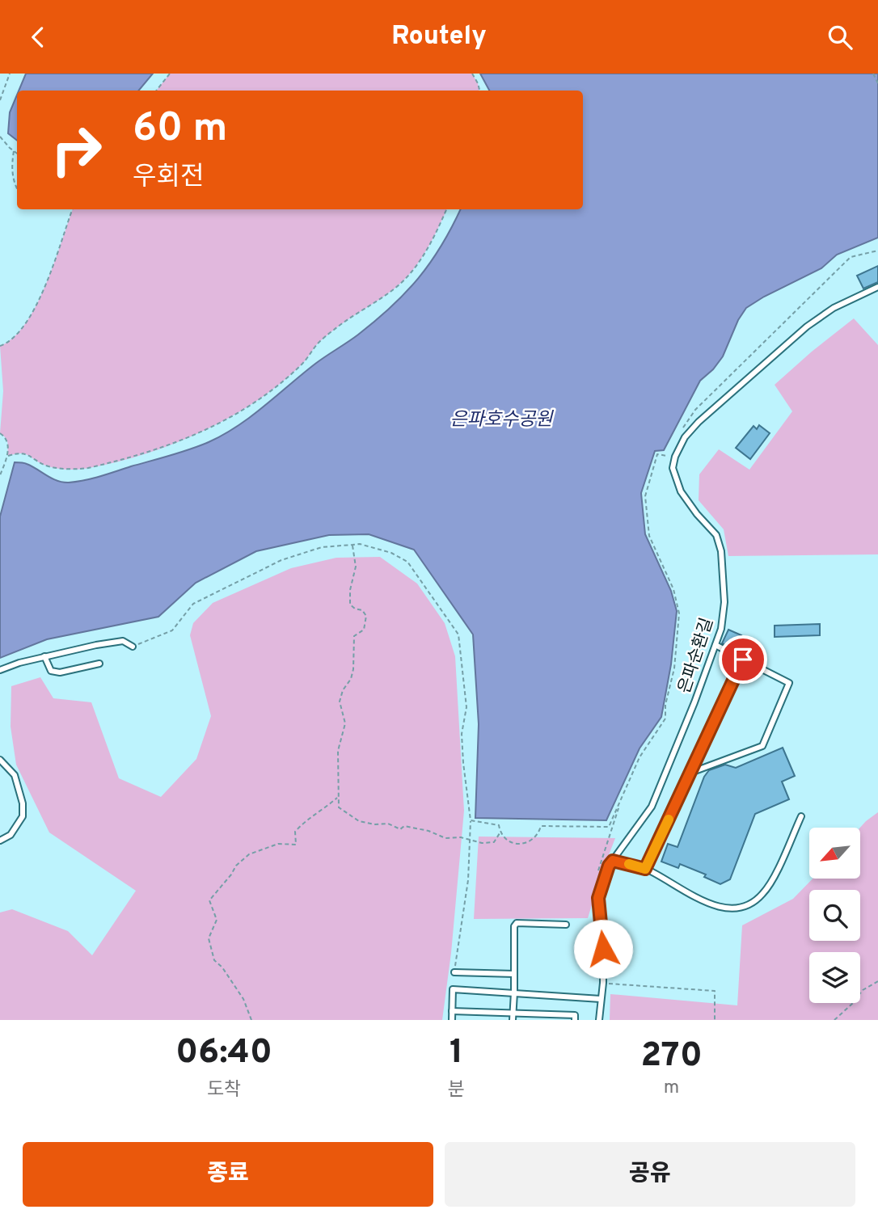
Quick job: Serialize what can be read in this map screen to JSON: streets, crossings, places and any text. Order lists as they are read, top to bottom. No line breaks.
{"streets":{"lane":["은파순환길"]},"water":["은파호수공원"],"north":"bottom left","page":{"header":"Routely","turn":["60 m","우회전"],"eta":["06:40","도착","1","분","270","m"],"buttons":["종료","공유"]}}
